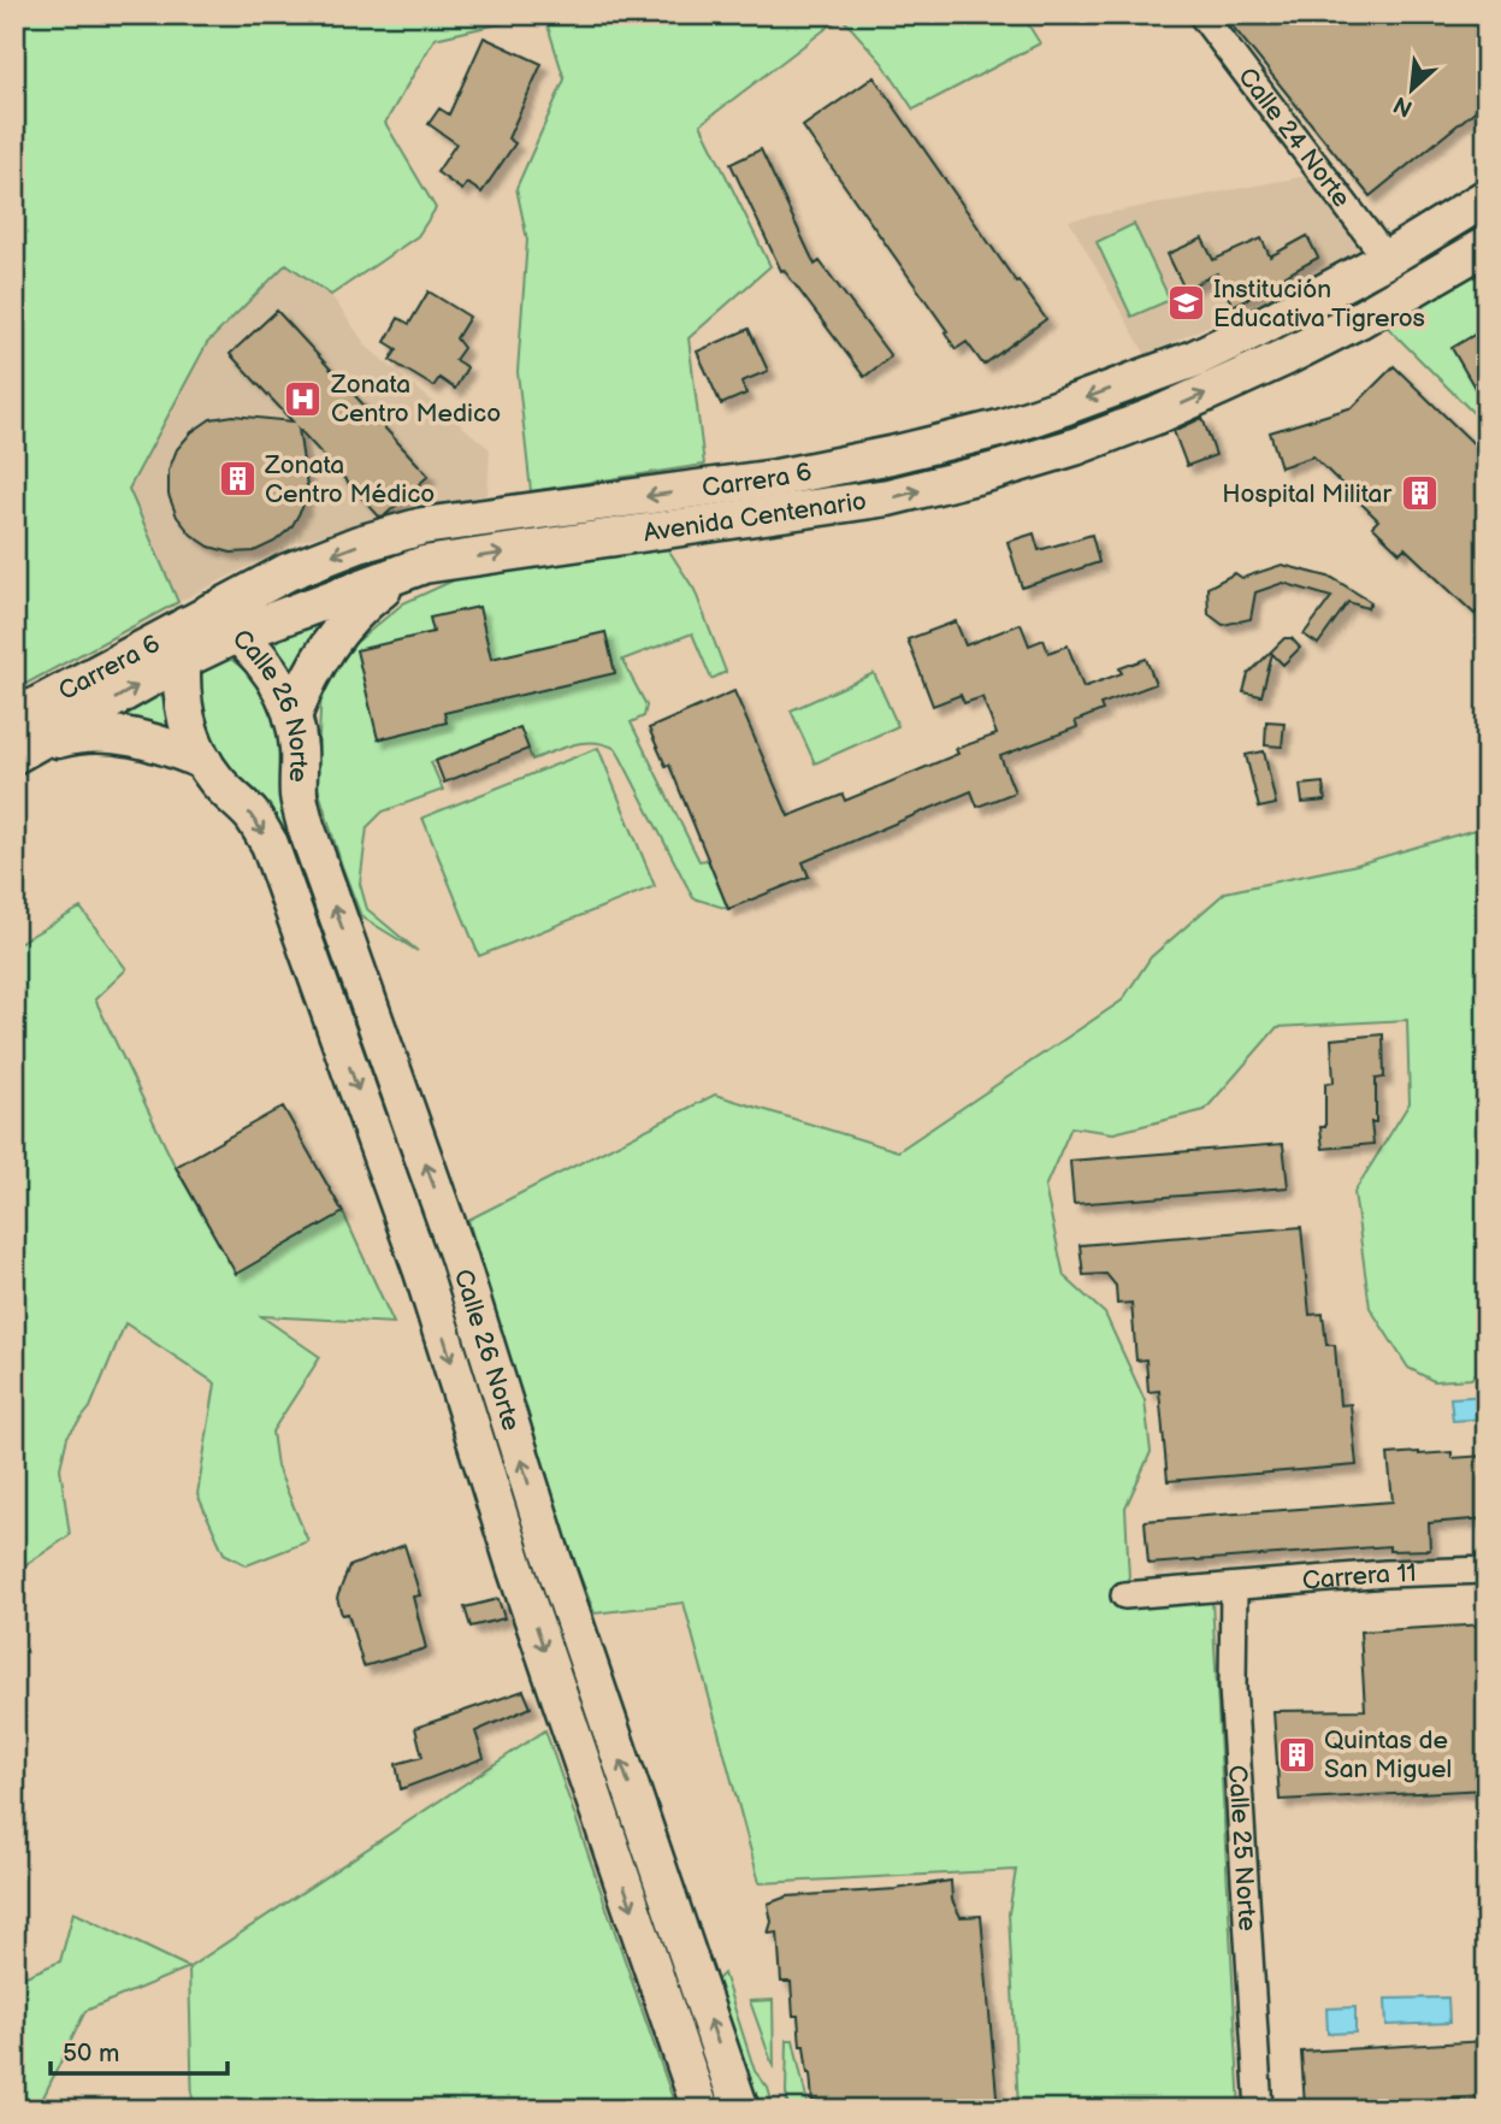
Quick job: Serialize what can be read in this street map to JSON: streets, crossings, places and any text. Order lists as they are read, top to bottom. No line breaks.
{"streets":{"main road":["Carrera 6","Avenida Centenario","Calle 26 Norte"],"street":["Calle 24 Norte","Carrera 11","Calle 25 Norte"]},"crossings":[["Calle 24 Norte","Carrera 6"],["Carrera 6","Avenida Centenario"],["Carrera 6","Calle 26 Norte"],["Avenida Centenario","Calle 26 Norte"],["Carrera 11","Calle 25 Norte"]],"one_way":["Carrera 6","Avenida Centenario"],"places":{"school or university":["Institución Educativa Tigreros"],"hospital":["Zonata Centro Medico"],"building":["Zonata Centro Médico","Hospital Militar","Quintas de San Miguel"]},"scale_bar":"50 m","north":"bottom left"}
